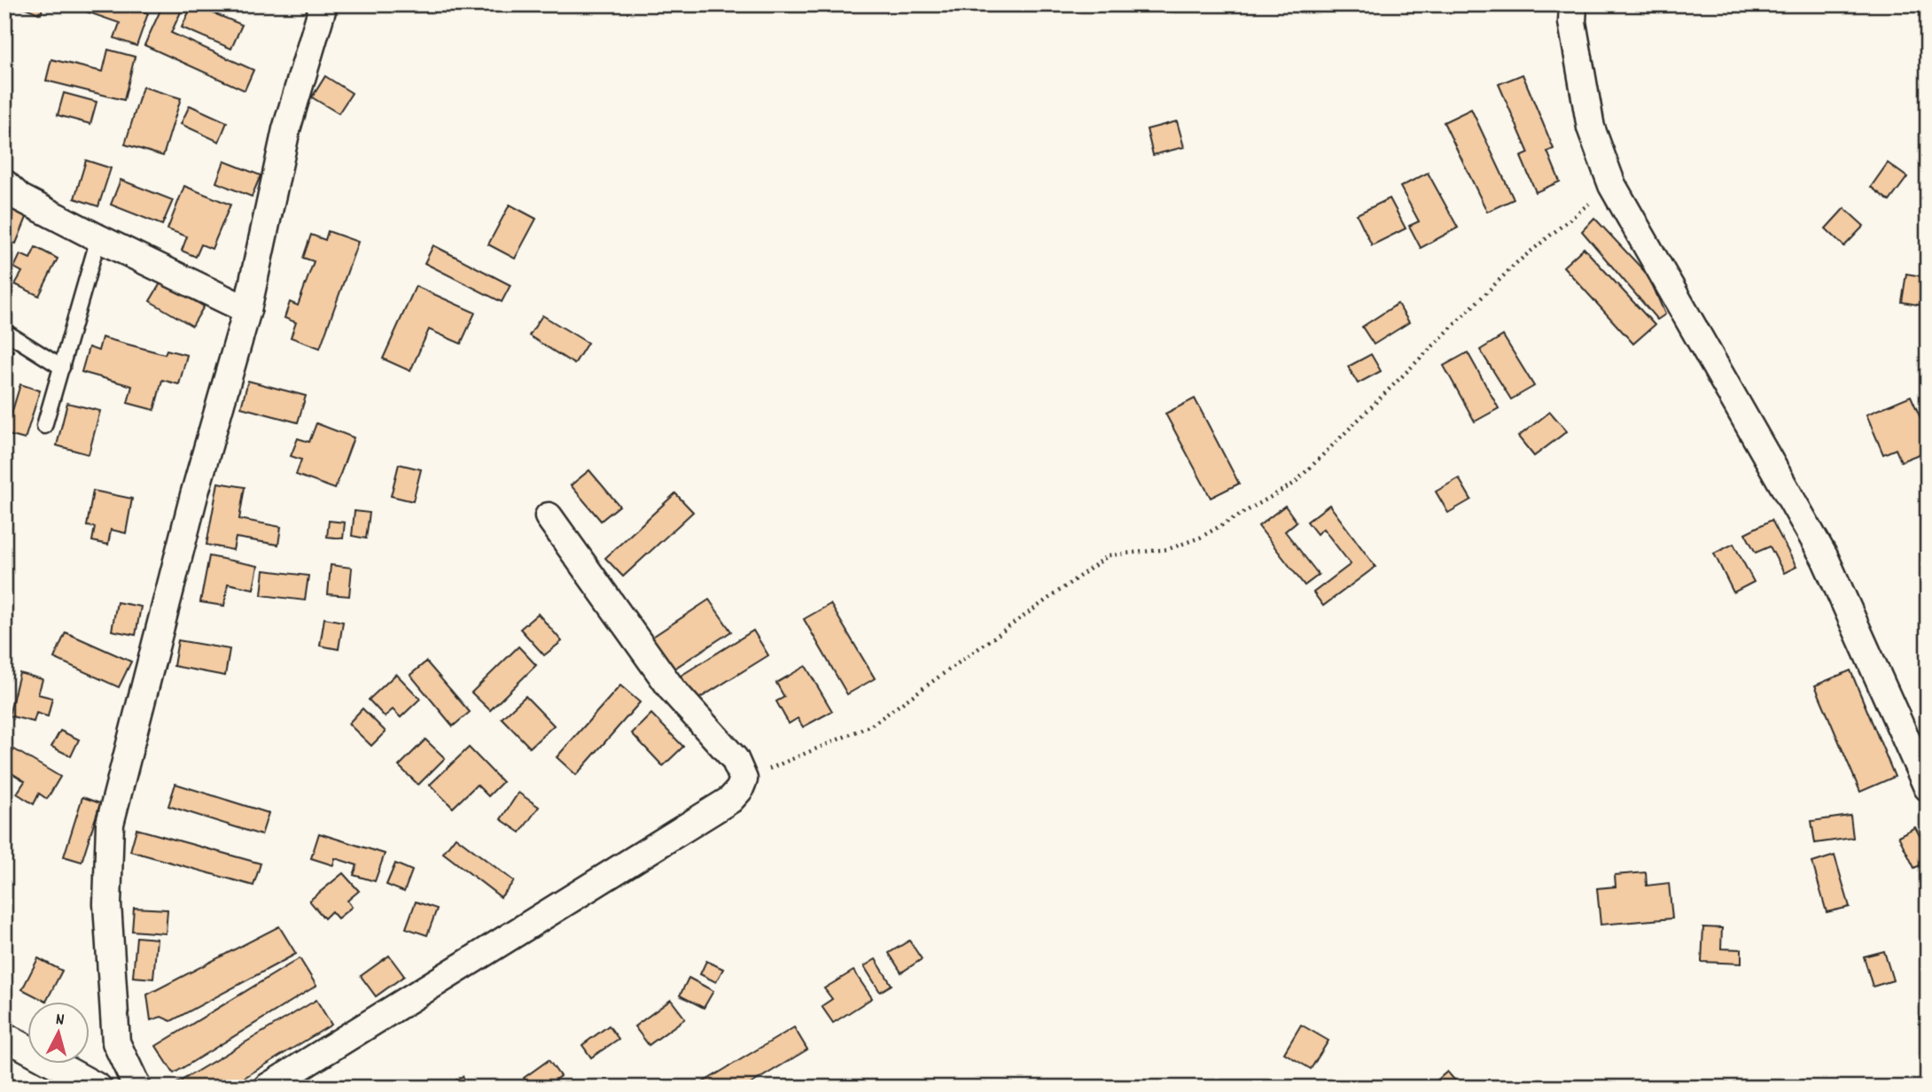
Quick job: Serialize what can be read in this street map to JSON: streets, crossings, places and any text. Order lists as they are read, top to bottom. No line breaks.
{"north":"top"}
